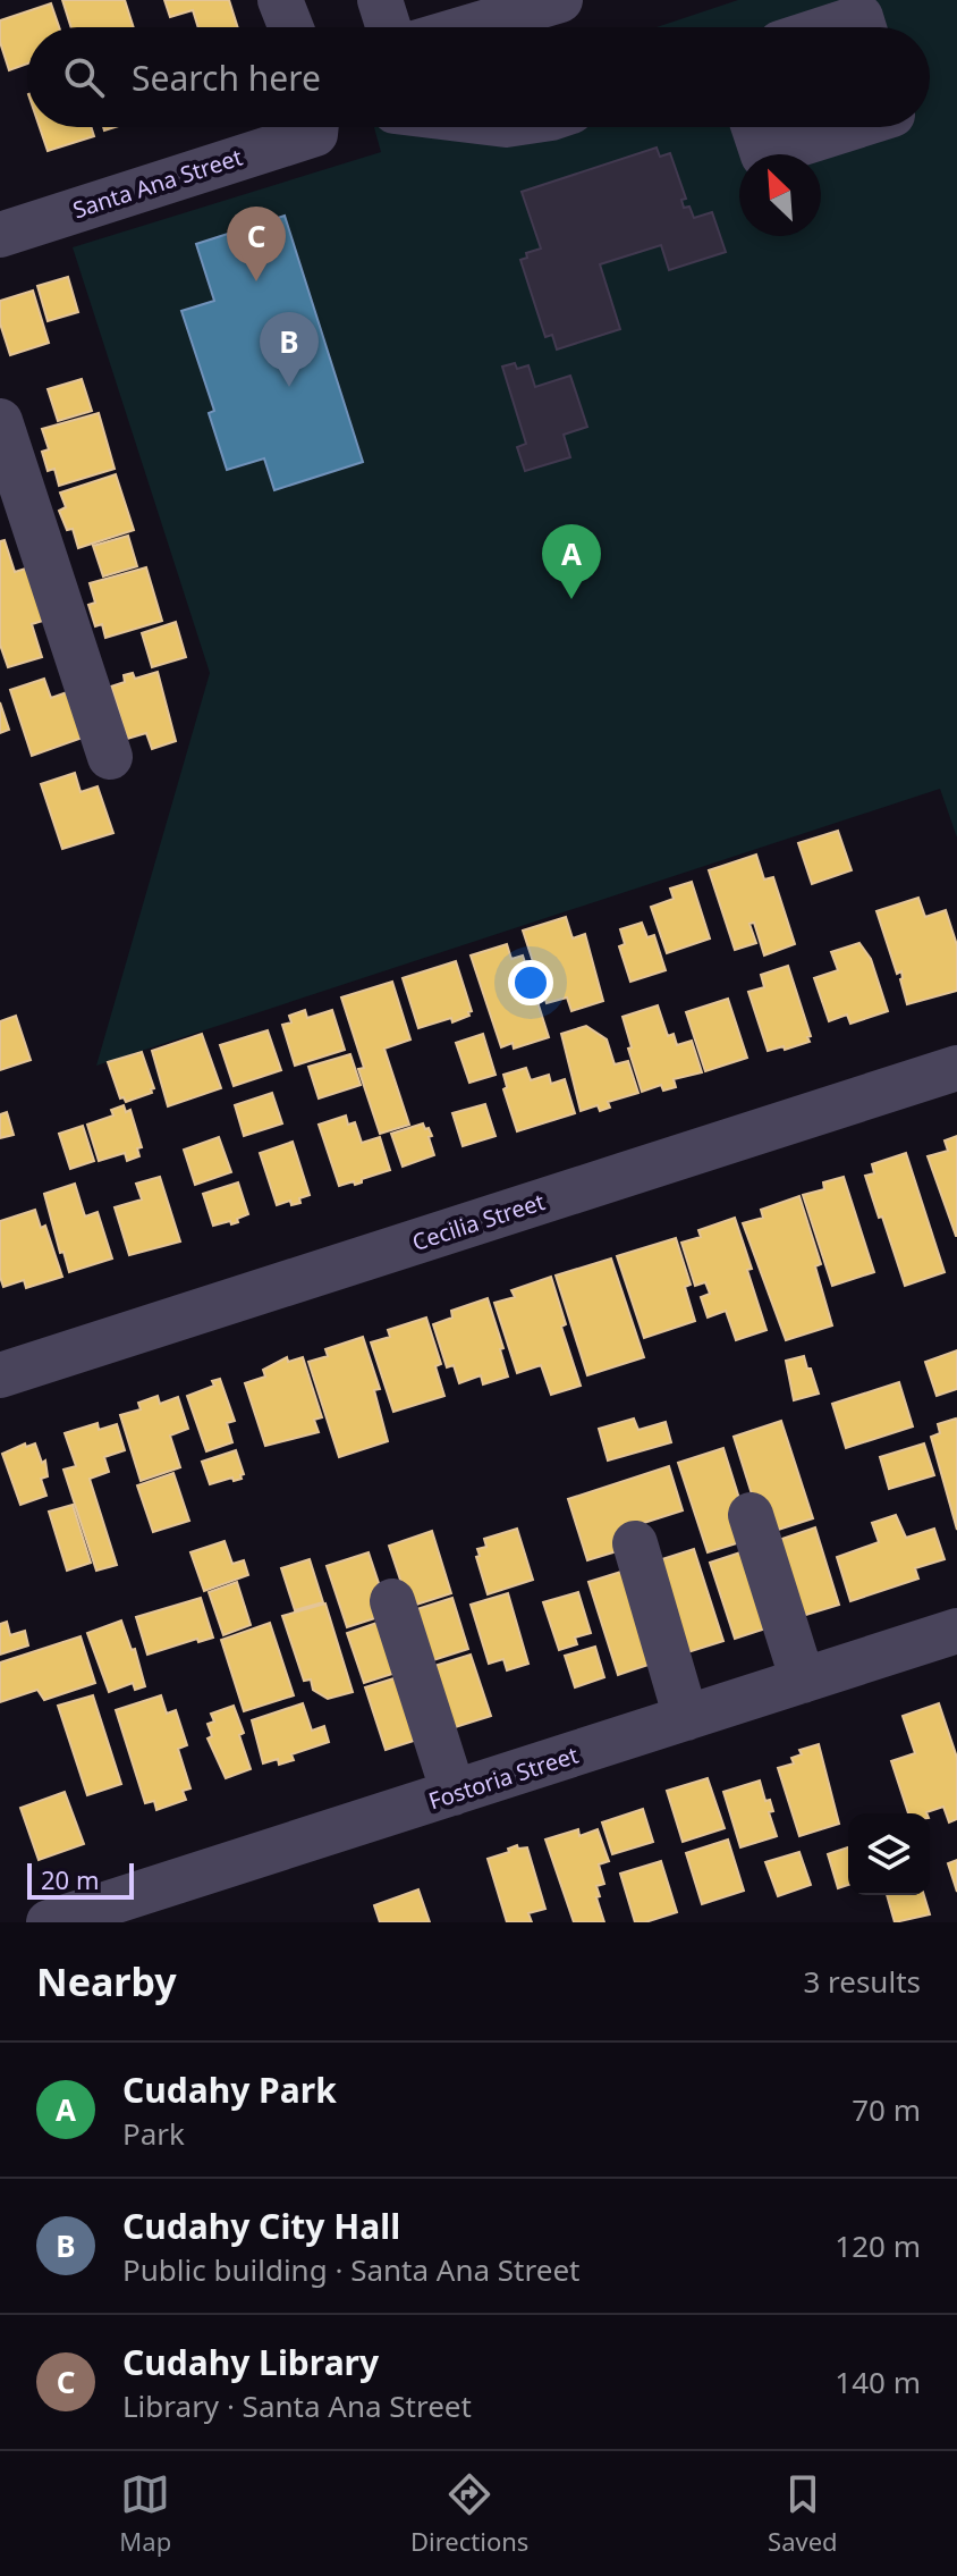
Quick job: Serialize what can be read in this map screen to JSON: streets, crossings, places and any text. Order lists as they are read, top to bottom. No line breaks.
{"streets":{"street":["Santa Ana Street","Cecilia Street","Fostoria Street"]},"scale_bar":"20 m","north":"top left","page":{"search":"Search here","pins":["C","B","A"],"scale":"20 m","heading":["Nearby","3 results"],"list":[{"mark":"A","name":"Cudahy Park","note":"Park","value":"70 m"},{"mark":"B","name":"Cudahy City Hall","note":"Public building · Santa Ana Street","value":"120 m"},{"mark":"C","name":"Cudahy Library","note":"Library · Santa Ana Street","value":"140 m"}],"nav":["Map","Directions","Saved"]}}
